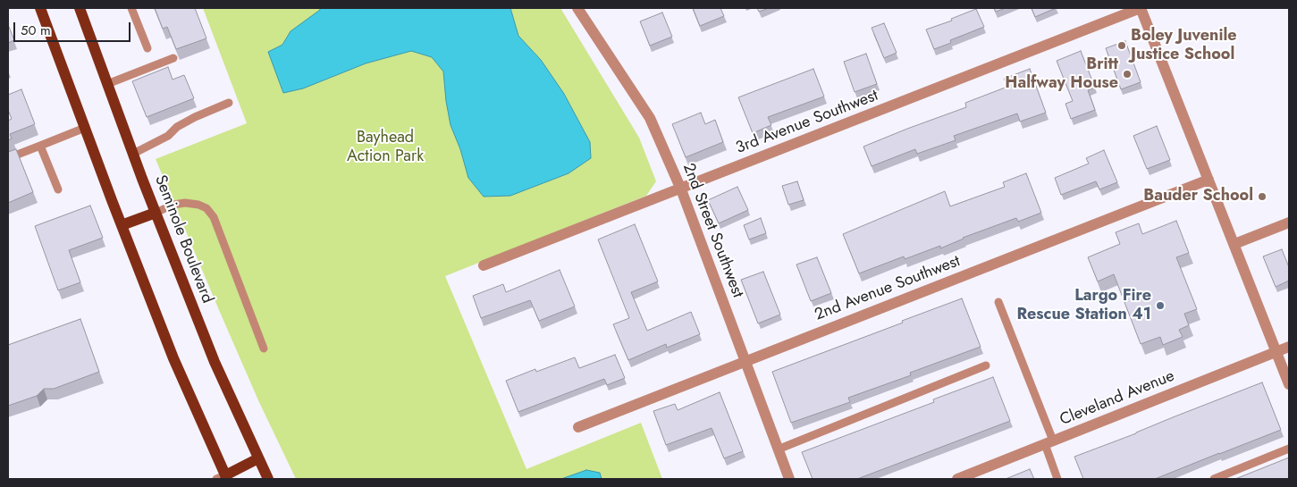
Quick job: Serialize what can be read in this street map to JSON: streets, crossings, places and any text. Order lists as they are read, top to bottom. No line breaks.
{"streets":{"main road":["Seminole Boulevard"],"street":["3rd Avenue Southwest","2nd Street Southwest","2nd Avenue Southwest","Cleveland Avenue"]},"crossings":[["3rd Avenue Southwest","2nd Street Southwest"],["2nd Street Southwest","2nd Avenue Southwest"]],"parks":["Bayhead Action Park"],"places":["Boley Juvenile Justice School","Britt Halfway House","Bauder School","Largo Fire Rescue Station 41"],"scale_bar":"50 m"}
